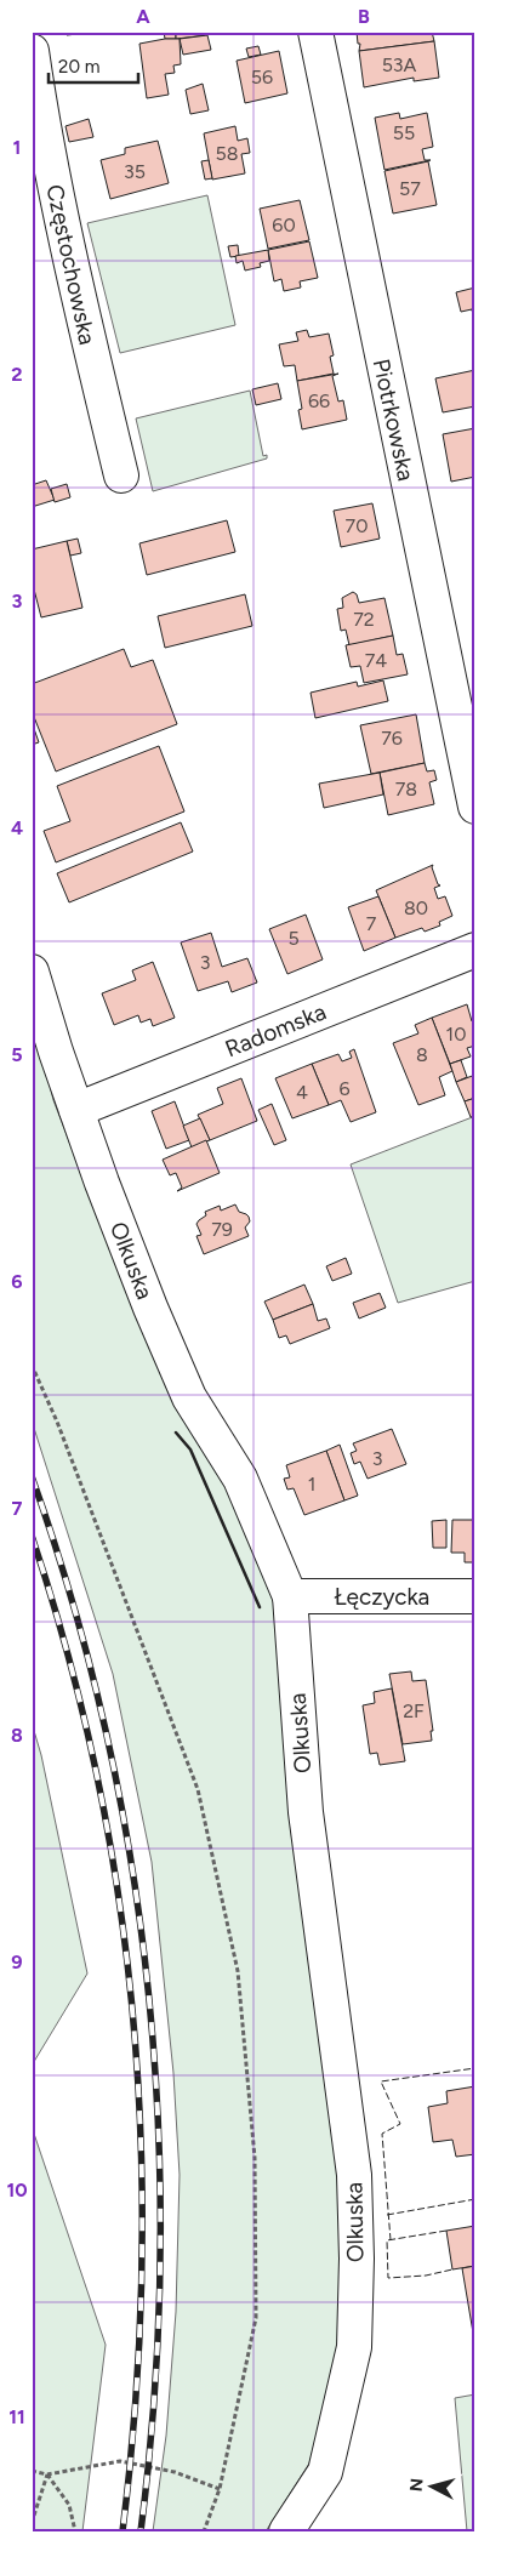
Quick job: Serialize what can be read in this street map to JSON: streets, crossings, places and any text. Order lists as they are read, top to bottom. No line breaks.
{"streets":{"street":["Częstochowska","Piotrkowska","Radomska","Olkuska","Łęczycka"]},"crossings":[["Radomska","Olkuska"],["Olkuska","Łęczycka"]],"house_numbers":["53A","56","55","58","35","57","60","66","70","72","74","76","78","80","7","5","3","10","8","6","4","79","3","1","2F"],"scale_bar":"20 m","north":"left","grid":{"columns":["A","B"],"rows":["1","2","3","4","5","6","7","8","9","10","11"]}}
